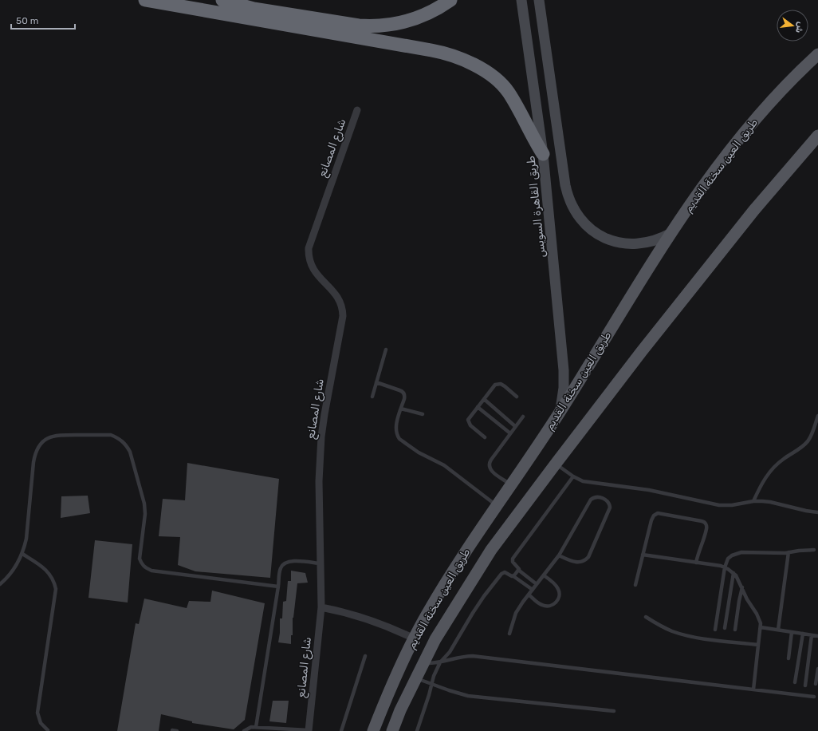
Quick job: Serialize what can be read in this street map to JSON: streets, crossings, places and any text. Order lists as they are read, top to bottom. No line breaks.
{"streets":{"main road":["طريق العين سخنة القديم","طريق القاهرة السويس"],"street":["شارع المصانع"]},"crossings":[["طريق العين سخنة القديم","طريق القاهرة السويس"]],"scale_bar":"50 m","north":"right"}
